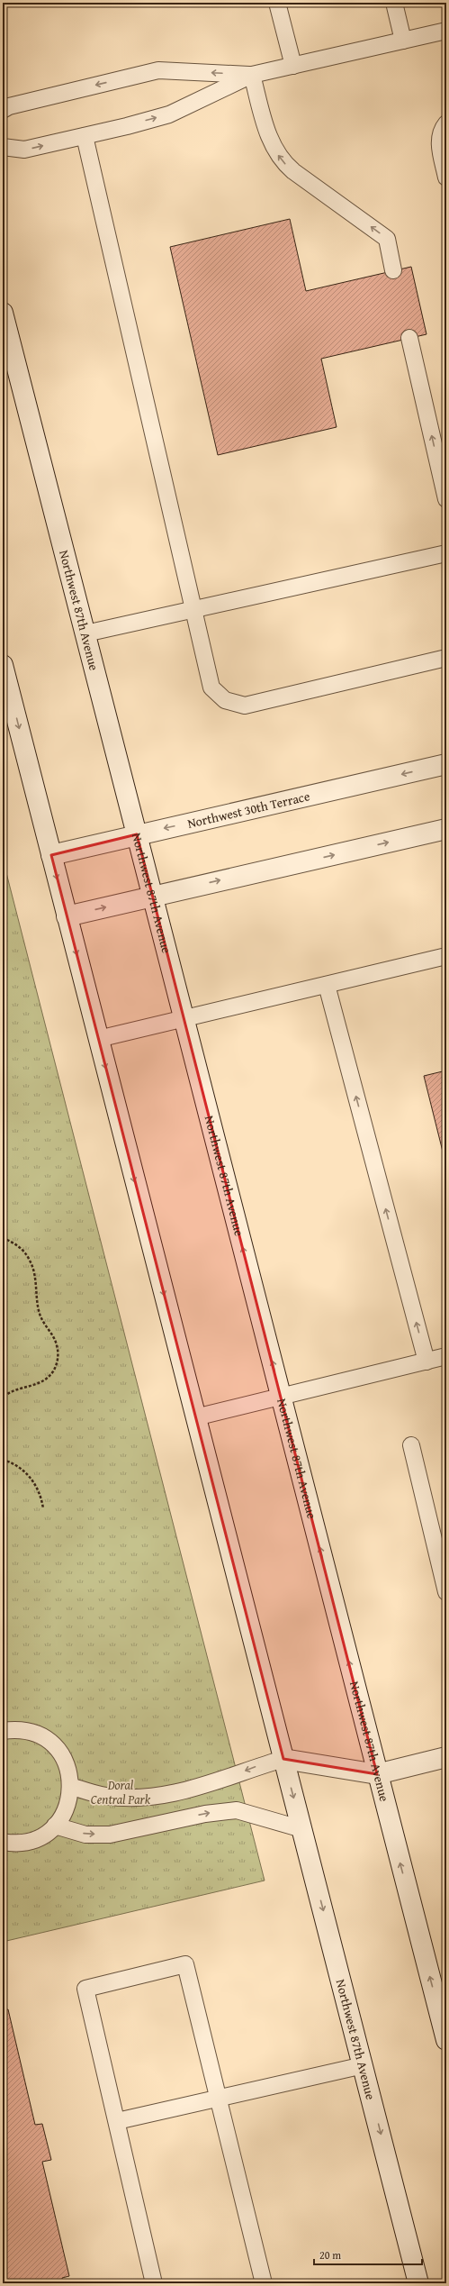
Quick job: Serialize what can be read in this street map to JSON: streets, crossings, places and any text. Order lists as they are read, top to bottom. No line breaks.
{"streets":{"main road":["Northwest 87th Avenue","Northwest 30th Terrace"]},"crossings":[["Northwest 87th Avenue","Northwest 30th Terrace"]],"parks":["Doral Central Park"],"scale_bar":"20 m"}
